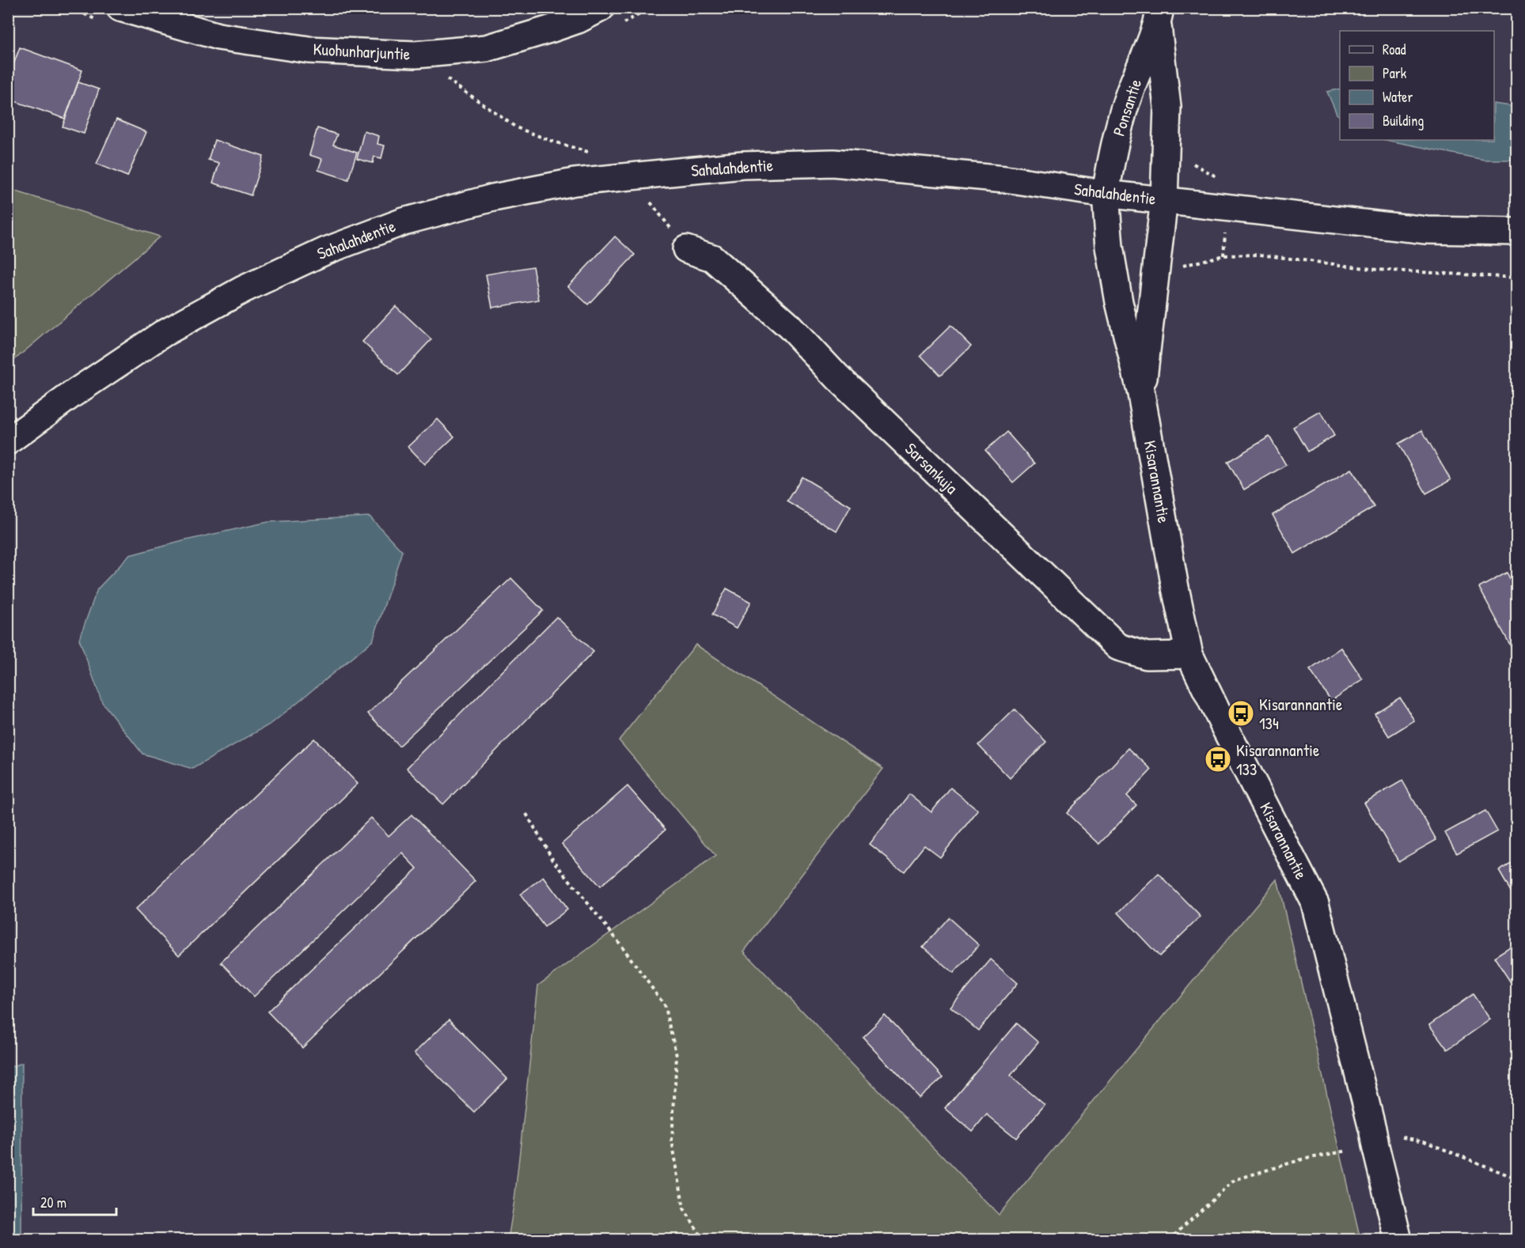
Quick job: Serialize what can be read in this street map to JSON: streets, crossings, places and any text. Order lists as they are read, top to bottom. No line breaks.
{"streets":{"main road":["Kuohunharjuntie","Ponsantie","Sahalahdentie","Sarsankuja","Kisarannantie"]},"crossings":[["Ponsantie","Sahalahdentie"],["Ponsantie","Kisarannantie"],["Sahalahdentie","Kisarannantie"],["Sarsankuja","Kisarannantie"]],"places":{"bus stop":["Kisarannantie 134","Kisarannantie 133"]},"legend":["Road","Park","Water","Building"],"scale_bar":"20 m"}
